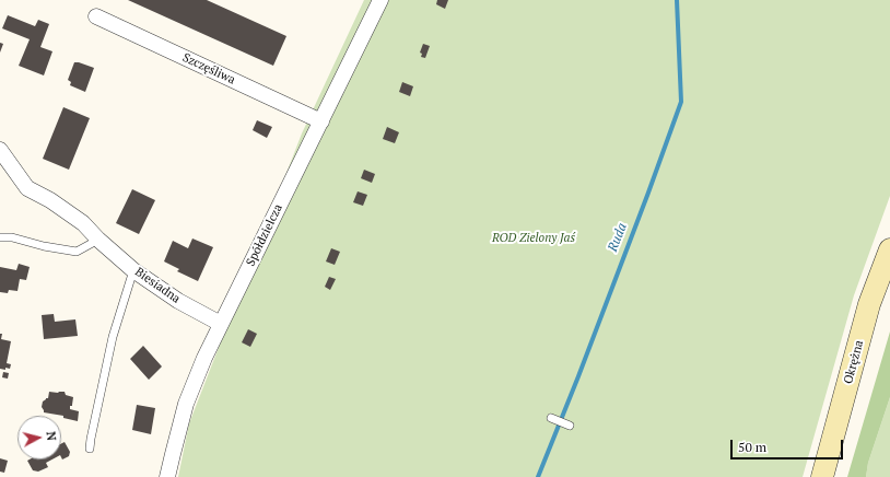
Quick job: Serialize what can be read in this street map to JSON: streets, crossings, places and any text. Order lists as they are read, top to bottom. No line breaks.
{"streets":{"street":["Szczęśliwa","Spółdzielcza","Biesiadna","Okrężna"]},"crossings":[["Szczęśliwa","Spółdzielcza"],["Spółdzielcza","Biesiadna"]],"water":["Ruda"],"parks":["ROD Zielony Jaś"],"scale_bar":"50 m","north":"right"}
